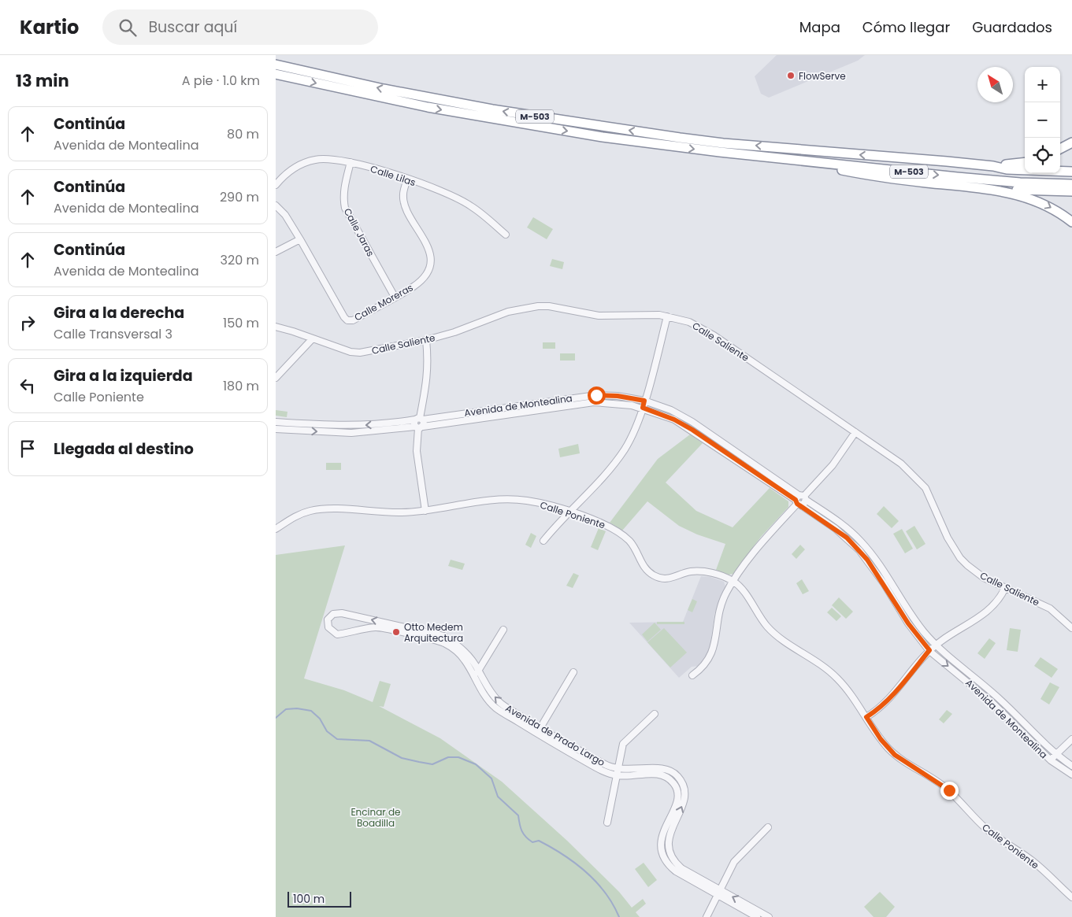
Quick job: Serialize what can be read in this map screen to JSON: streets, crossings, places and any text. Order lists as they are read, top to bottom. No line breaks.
{"streets":{"highway":["M-503"],"street":["Calle Lilas","Calle Jaras","Calle Moreras","Calle Saliente","Avenida de Montealina","Calle Poniente","Avenida de Prado Largo"]},"crossings":[["Calle Lilas","Calle Jaras"],["Calle Lilas","Calle Moreras"],["Calle Jaras","Calle Moreras"]],"parks":["Encinar de Boadilla"],"places":["FlowServe","Otto Medem Arquitectura"],"scale_bar":"100 m","north":"top left","page":{"header":"Kartio","search":"Buscar aquí","nav":["Mapa","Cómo llegar","Guardados"],"heading":["13 min","A pie · 1.0 km"],"map_buttons":["+","−"],"list":[["Continúa","Avenida de Montealina","80 m"],["Continúa","Avenida de Montealina","290 m"],["Continúa","Avenida de Montealina","320 m"],["Gira a la derecha","Calle Transversal 3","150 m"],["Gira a la izquierda","Calle Poniente","180 m"],"Llegada al destino"],"scale":"100 m"}}
